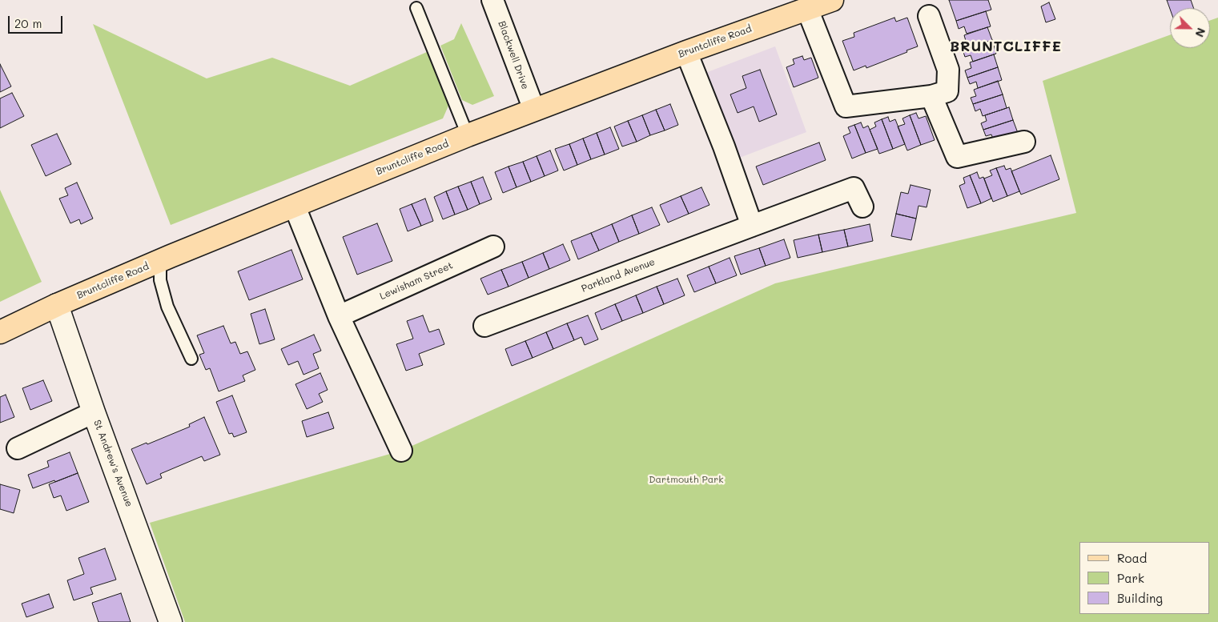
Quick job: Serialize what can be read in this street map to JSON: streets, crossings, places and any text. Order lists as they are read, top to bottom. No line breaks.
{"streets":{"main road":["Bruntcliffe Road"],"street":["Blackwell Drive","Parkland Avenue","Lewisham Street","St Andrew's Avenue"]},"crossings":[["Bruntcliffe Road","Blackwell Drive"],["Bruntcliffe Road","St Andrew's Avenue"]],"districts":["BRUNTCLIFFE"],"parks":["Dartmouth Park"],"legend":["Road","Park","Building"],"scale_bar":"20 m","north":"bottom right"}
